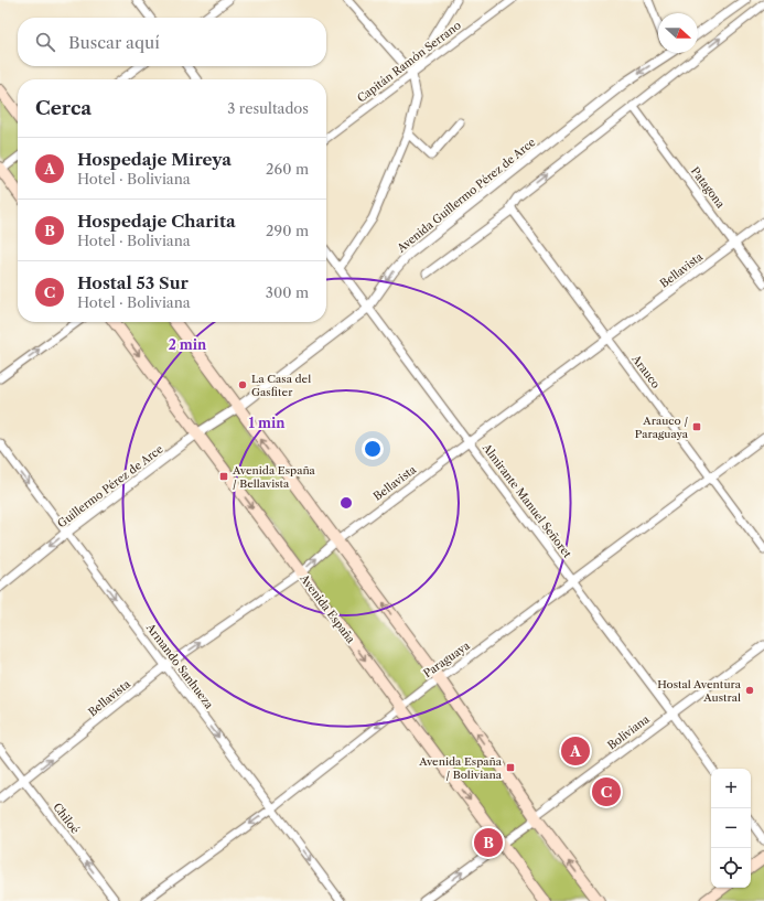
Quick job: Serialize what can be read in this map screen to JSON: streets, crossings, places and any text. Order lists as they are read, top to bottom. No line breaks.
{"streets":{"main road":["Avenida España"],"street":["Capitán Ramón Serrano","Patagona","Avenida Guillermo Pérez de Arce","Bellavista","Arauco","Guillermo Pérez de Arce","Almirante Manuel Señoret","Paraguaya","Armando Sanhueza","Boliviana","Chiloé"]},"crossings":[["Patagona","Bellavista"],["Avenida Guillermo Pérez de Arce","Guillermo Pérez de Arce"],["Avenida Guillermo Pérez de Arce","Almirante Manuel Señoret"],["Bellavista","Arauco"],["Bellavista","Almirante Manuel Señoret"],["Bellavista","Avenida España"],["Bellavista","Armando Sanhueza"],["Bellavista","Chiloé"],["Arauco","Paraguaya"],["Guillermo Pérez de Arce","Avenida España"],["Guillermo Pérez de Arce","Armando Sanhueza"],["Almirante Manuel Señoret","Paraguaya"],["Almirante Manuel Señoret","Boliviana"],["Avenida España","Paraguaya"],["Avenida España","Boliviana"],["Paraguaya","Armando Sanhueza"]],"one_way":["Bellavista","Paraguaya","Armando Sanhueza","Chiloé"],"places":{"other":["La Casa del Gasfiter","Hostal Aventura Austral"],"transit":["Arauco / Paraguaya","Avenida España / Bellavista","Avenida España / Boliviana"]},"north":"right","page":{"search":"Buscar aquí","heading":["Cerca","3 resultados"],"list":[{"mark":"A","name":"Hospedaje Mireya","note":"Hotel · Boliviana","value":"260 m"},{"mark":"B","name":"Hospedaje Charita","note":"Hotel · Boliviana","value":"290 m"},{"mark":"C","name":"Hostal 53 Sur","note":"Hotel · Boliviana","value":"300 m"}],"pins":["A","C","B"],"map_buttons":["+","−"]},"rings":["2 min","1 min"]}
